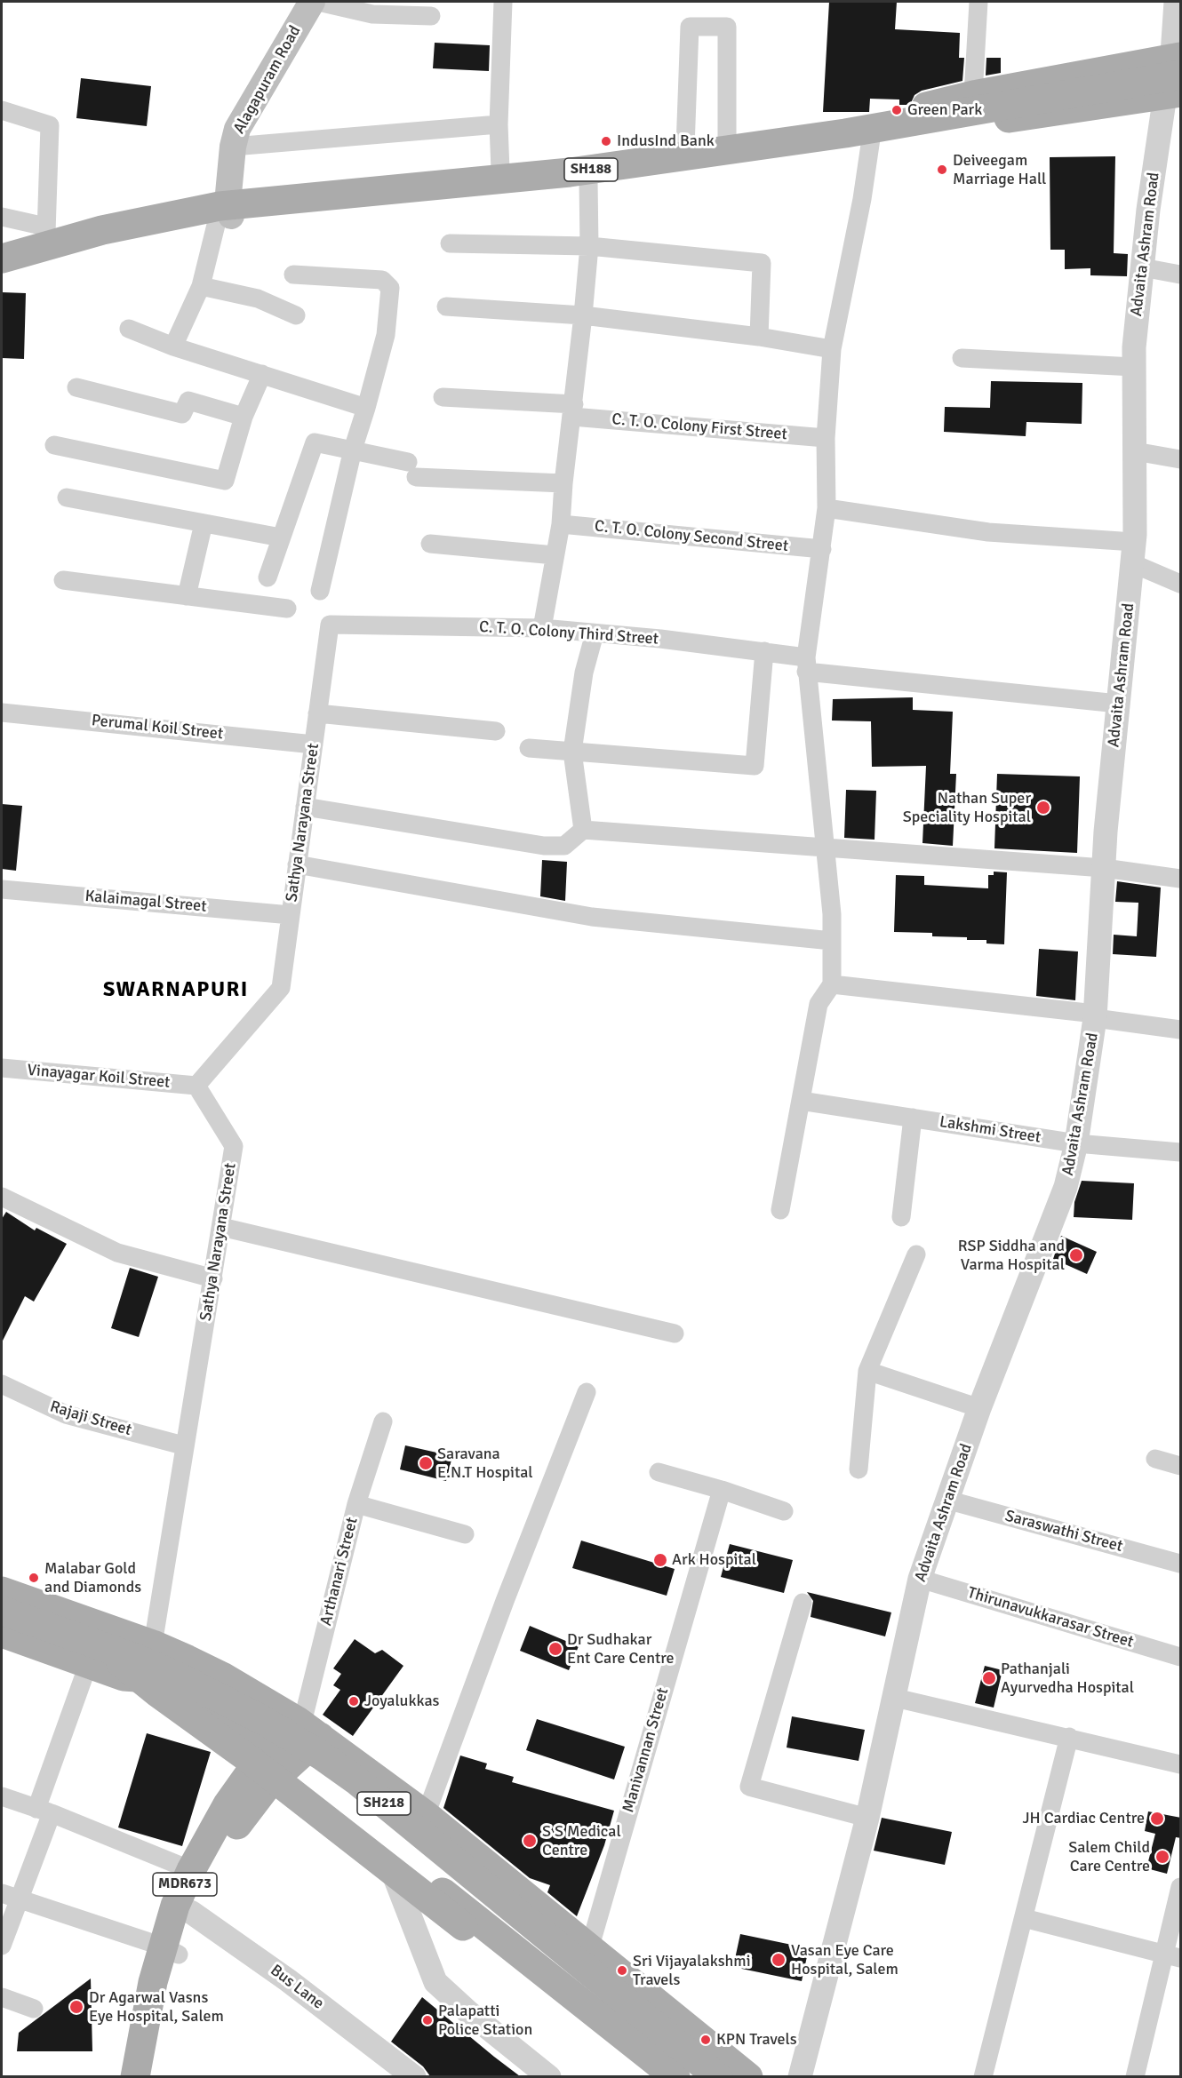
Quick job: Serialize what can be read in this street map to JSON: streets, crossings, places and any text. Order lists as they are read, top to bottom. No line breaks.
{"streets":{"main road":["Alagapuram Road","SH188","SH218","MDR673"],"street":["Advaita Ashram Road","C. T. O. Colony First Street","C. T. O. Colony Second Street","C. T. O. Colony Third Street","Perumal Koil Street","Sathya Narayana Street","Kalaimagal Street","Vinayagar Koil Street","Lakshmi Street","Rajaji Street","Saraswathi Street","Arthanari Street","Thirunavukkarasar Street","Manivannan Street","Bus Lane"]},"crossings":[["SH188","Advaita Ashram Road"],["Advaita Ashram Road","C. T. O. Colony Third Street"],["Advaita Ashram Road","Lakshmi Street"],["Advaita Ashram Road","Saraswathi Street"],["Advaita Ashram Road","Thirunavukkarasar Street"],["C. T. O. Colony Third Street","Sathya Narayana Street"],["Perumal Koil Street","Sathya Narayana Street"],["Sathya Narayana Street","Kalaimagal Street"],["Sathya Narayana Street","Vinayagar Koil Street"],["Sathya Narayana Street","Rajaji Street"],["Arthanari Street","MDR673"],["MDR673","Bus Lane"]],"districts":["SWARNAPURI"],"places":["Green Park","IndusInd Bank","Deiveegam Marriage Hall","Nathan Super Speciality Hospital","RSP Siddha and Varma Hospital","Saravana E.N.T Hospital","Ark Hospital","Malabar Gold and Diamonds","Dr Sudhakar Ent Care Centre","Pathanjali Ayurvedha Hospital","Joyalukkas","JH Cardiac Centre","S S Medical Centre","Salem Child Care Centre","Vasan Eye Care Hospital, Salem","Sri Vijayalakshmi Travels","Dr Agarwal Vasns Eye Hospital, Salem","Palapatti Police Station","KPN Travels"]}
